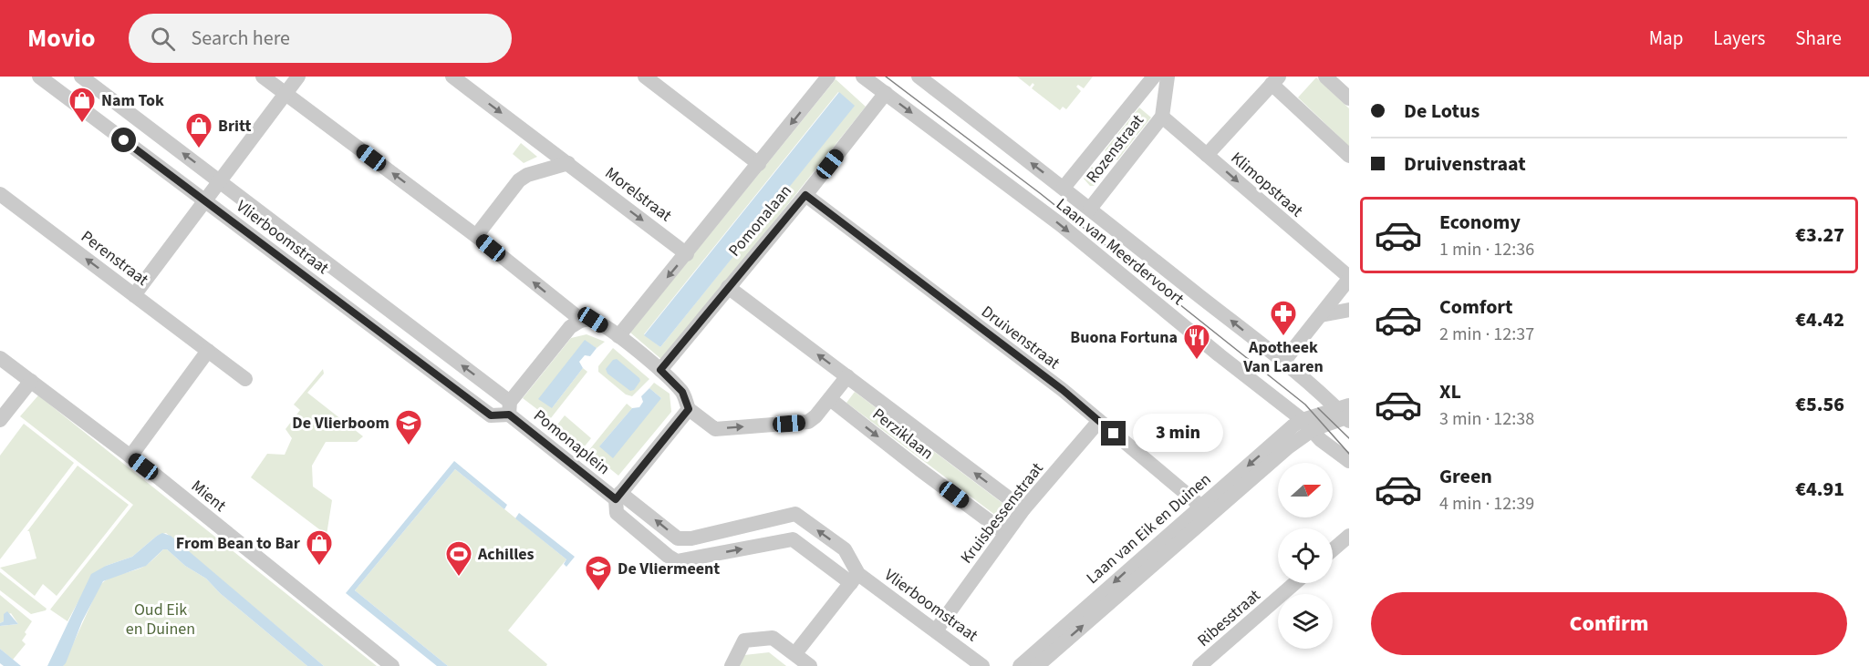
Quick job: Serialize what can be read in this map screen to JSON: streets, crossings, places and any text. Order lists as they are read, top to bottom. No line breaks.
{"streets":{"street":["Rozenstraat","Klimopstraat","Morelstraat","Pomonalaan","Vlierboomstraat","Laan van Meerdervoort","Perenstraat","Druivenstraat","Perziklaan","Pomonaplein","Mient","Kruisbessenstraat","Laan van Eik en Duinen","Ribesstraat"]},"crossings":[["Rozenstraat","Klimopstraat"],["Rozenstraat","Laan van Meerdervoort"],["Pomonalaan","Laan van Meerdervoort"],["Pomonalaan","Druivenstraat"],["Pomonalaan","Perziklaan"],["Vlierboomstraat","Pomonaplein"],["Vlierboomstraat","Kruisbessenstraat"],["Laan van Meerdervoort","Laan van Eik en Duinen"],["Druivenstraat","Kruisbessenstraat"],["Druivenstraat","Laan van Eik en Duinen"],["Perziklaan","Kruisbessenstraat"]],"one_way":["Perenstraat"],"parks":["Oud Eik en Duinen"],"places":{"shop":["Nam Tok","Britt","From Bean to Bar"],"pharmacy":["Apotheek Van Laaren"],"restaurant":["Buona Fortuna"],"school or university":["De Vlierboom","De Vliermeent"],"sports":["Achilles"]},"north":"right","page":{"header":"Movio","search":"Search here","nav":["Map","Layers","Share"],"banner":["De Lotus","Druivenstraat"],"list":[{"name":"Economy","note":"1 min · 12:36","value":"€3.27"},{"name":"Comfort","note":"2 min · 12:37","value":"€4.42"},{"name":"XL","note":"3 min · 12:38","value":"€5.56"},{"name":"Green","note":"4 min · 12:39","value":"€4.91"}],"bubble":"3 min","buttons":"Confirm"}}
